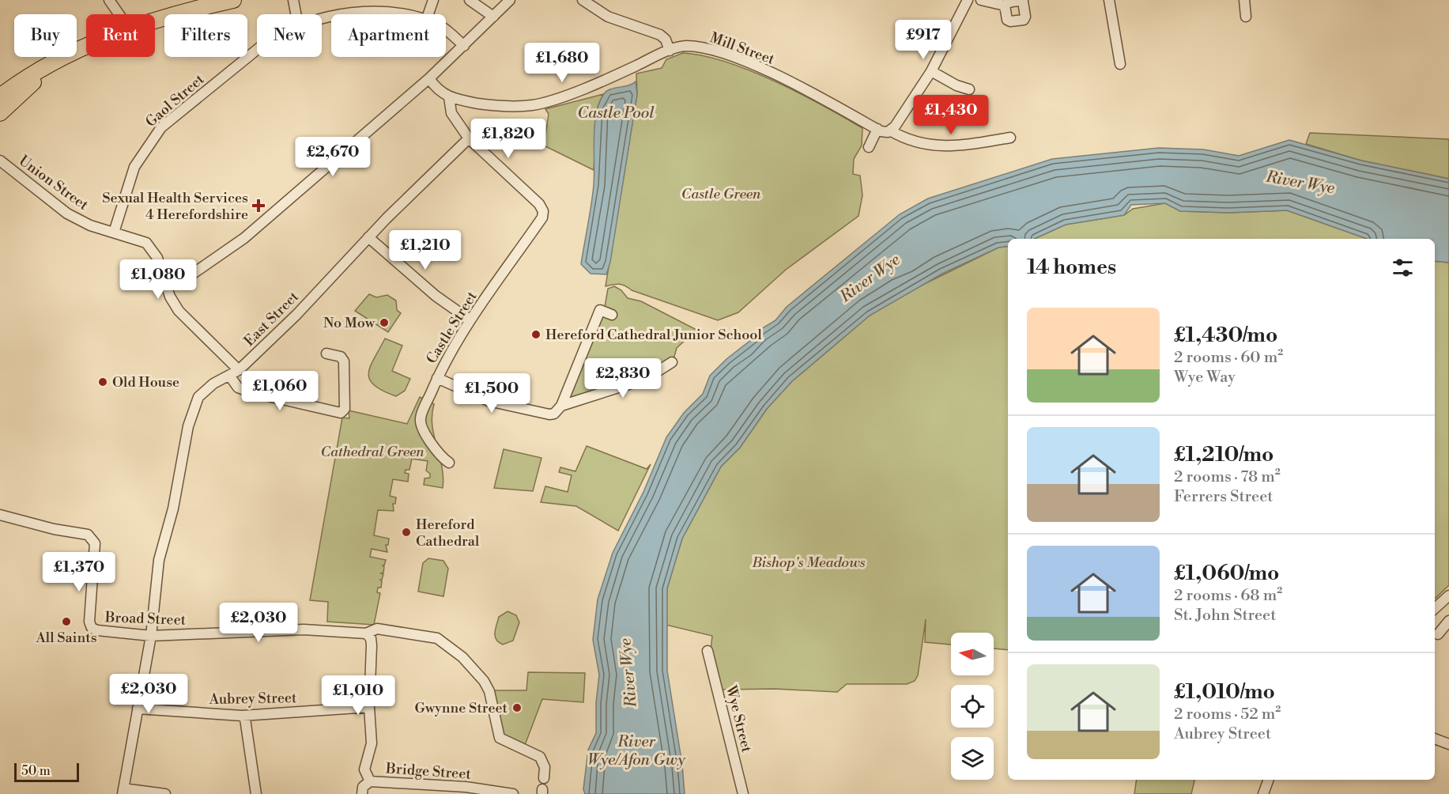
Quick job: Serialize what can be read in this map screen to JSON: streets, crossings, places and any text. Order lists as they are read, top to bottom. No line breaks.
{"streets":{"street":["Mill Street","Gaol Street","Union Street","East Street","Castle Street","Broad Street","Aubrey Street","Wye Street","Bridge Street"]},"crossings":[["Gaol Street","Union Street"],["East Street","Castle Street"],["East Street","Broad Street"],["East Street","Aubrey Street"]],"water":["Castle Pool","River Wye","River Wye/Afon Gwy"],"parks":["Castle Green","Cathedral Green","Bishop's Meadows"],"places":{"health":["Sexual Health Services 4 Herefordshire"],"other":["No Mow","Hereford Cathedral Junior School","Old House","Hereford Cathedral","All Saints","Gwynne Street"]},"scale_bar":"50 m","north":"left","page":{"chip":["Buy","Rent","Filters","New","Apartment"],"price":["£917","£1,680","£1,430","£1,820","£2,670","£1,210","£1,080","£2,830","£1,060","£1,500","£1,370","£2,030","£2,030","£1,010"],"heading":"14 homes","list":[{"name":"£1,430/mo","note":"2 rooms · 60 m² · Wye Way"},{"name":"£1,210/mo","note":"2 rooms · 78 m² · Ferrers Street"},{"name":"£1,060/mo","note":"2 rooms · 68 m² · St. John Street"},{"name":"£1,010/mo","note":"2 rooms · 52 m² · Aubrey Street"}],"scale":"50 m"}}
